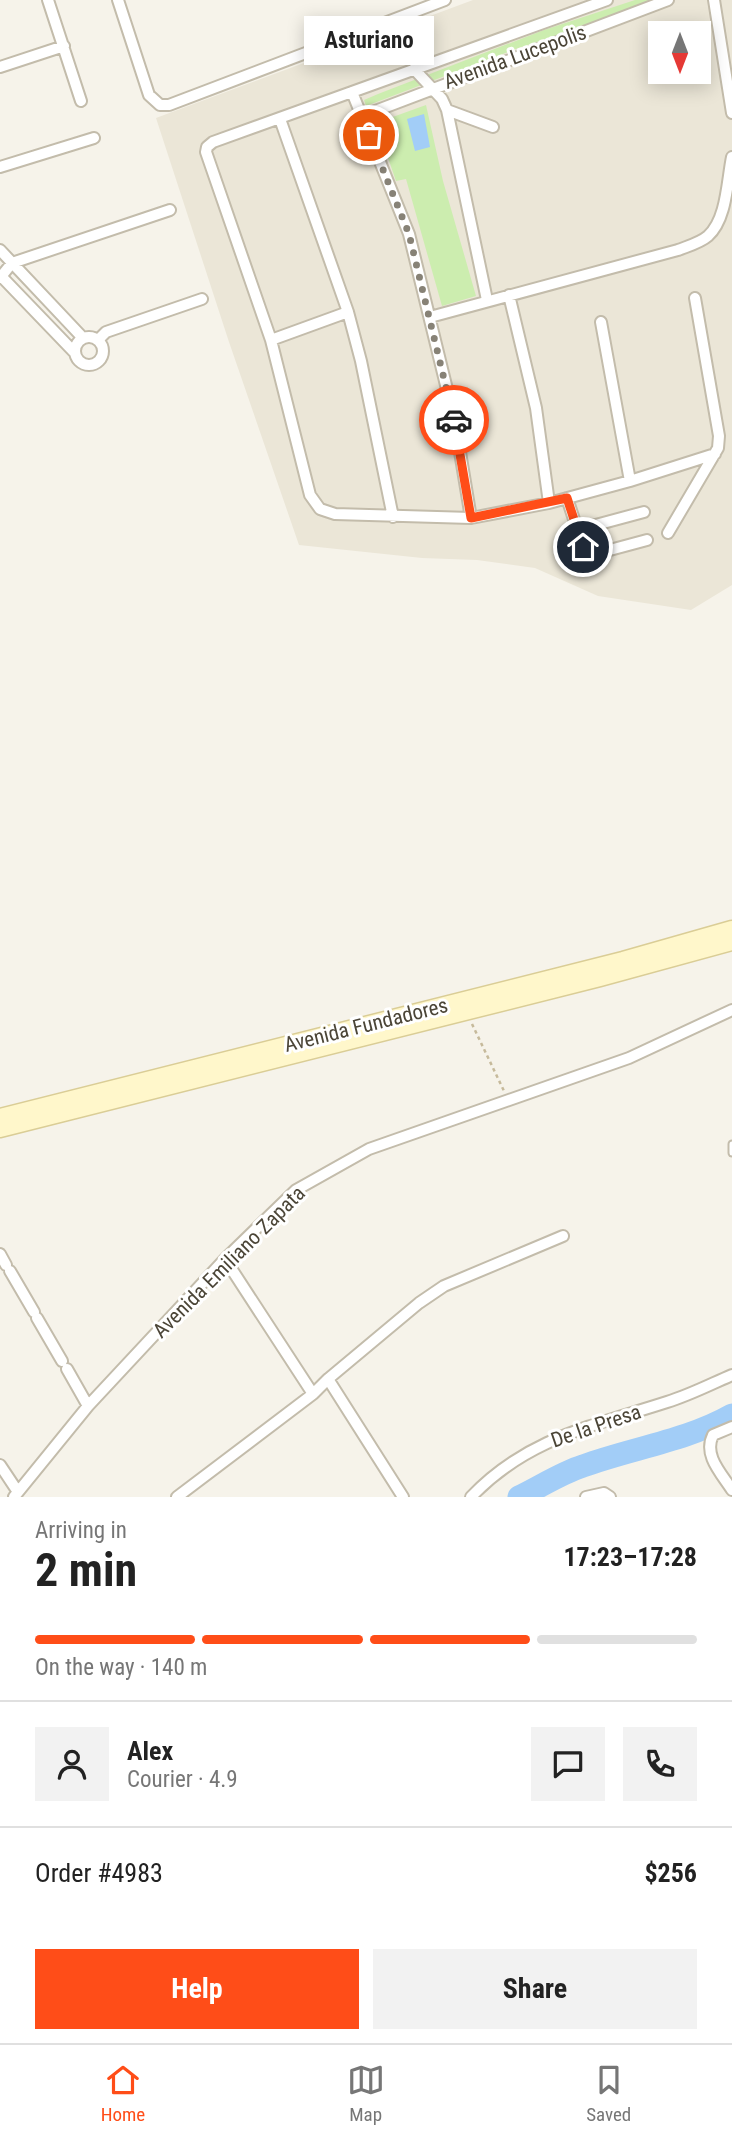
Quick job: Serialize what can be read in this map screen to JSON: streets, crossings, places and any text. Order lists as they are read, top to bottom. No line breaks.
{"streets":{"main road":["Avenida Fundadores"],"street":["Avenida Lucepolis","Avenida Emiliano Zapata","De la Presa"]},"places":["Asturiano"],"north":"bottom","page":{"bubble":"Asturiano","heading":["2 min","Arriving in","17:23–17:28"],"panel":["Alex","Courier · 4.9","Order #4983","$256"],"bar":"On the way · 140 m","buttons":["Help","Share"],"tabs":["Home","Map","Saved"]}}
